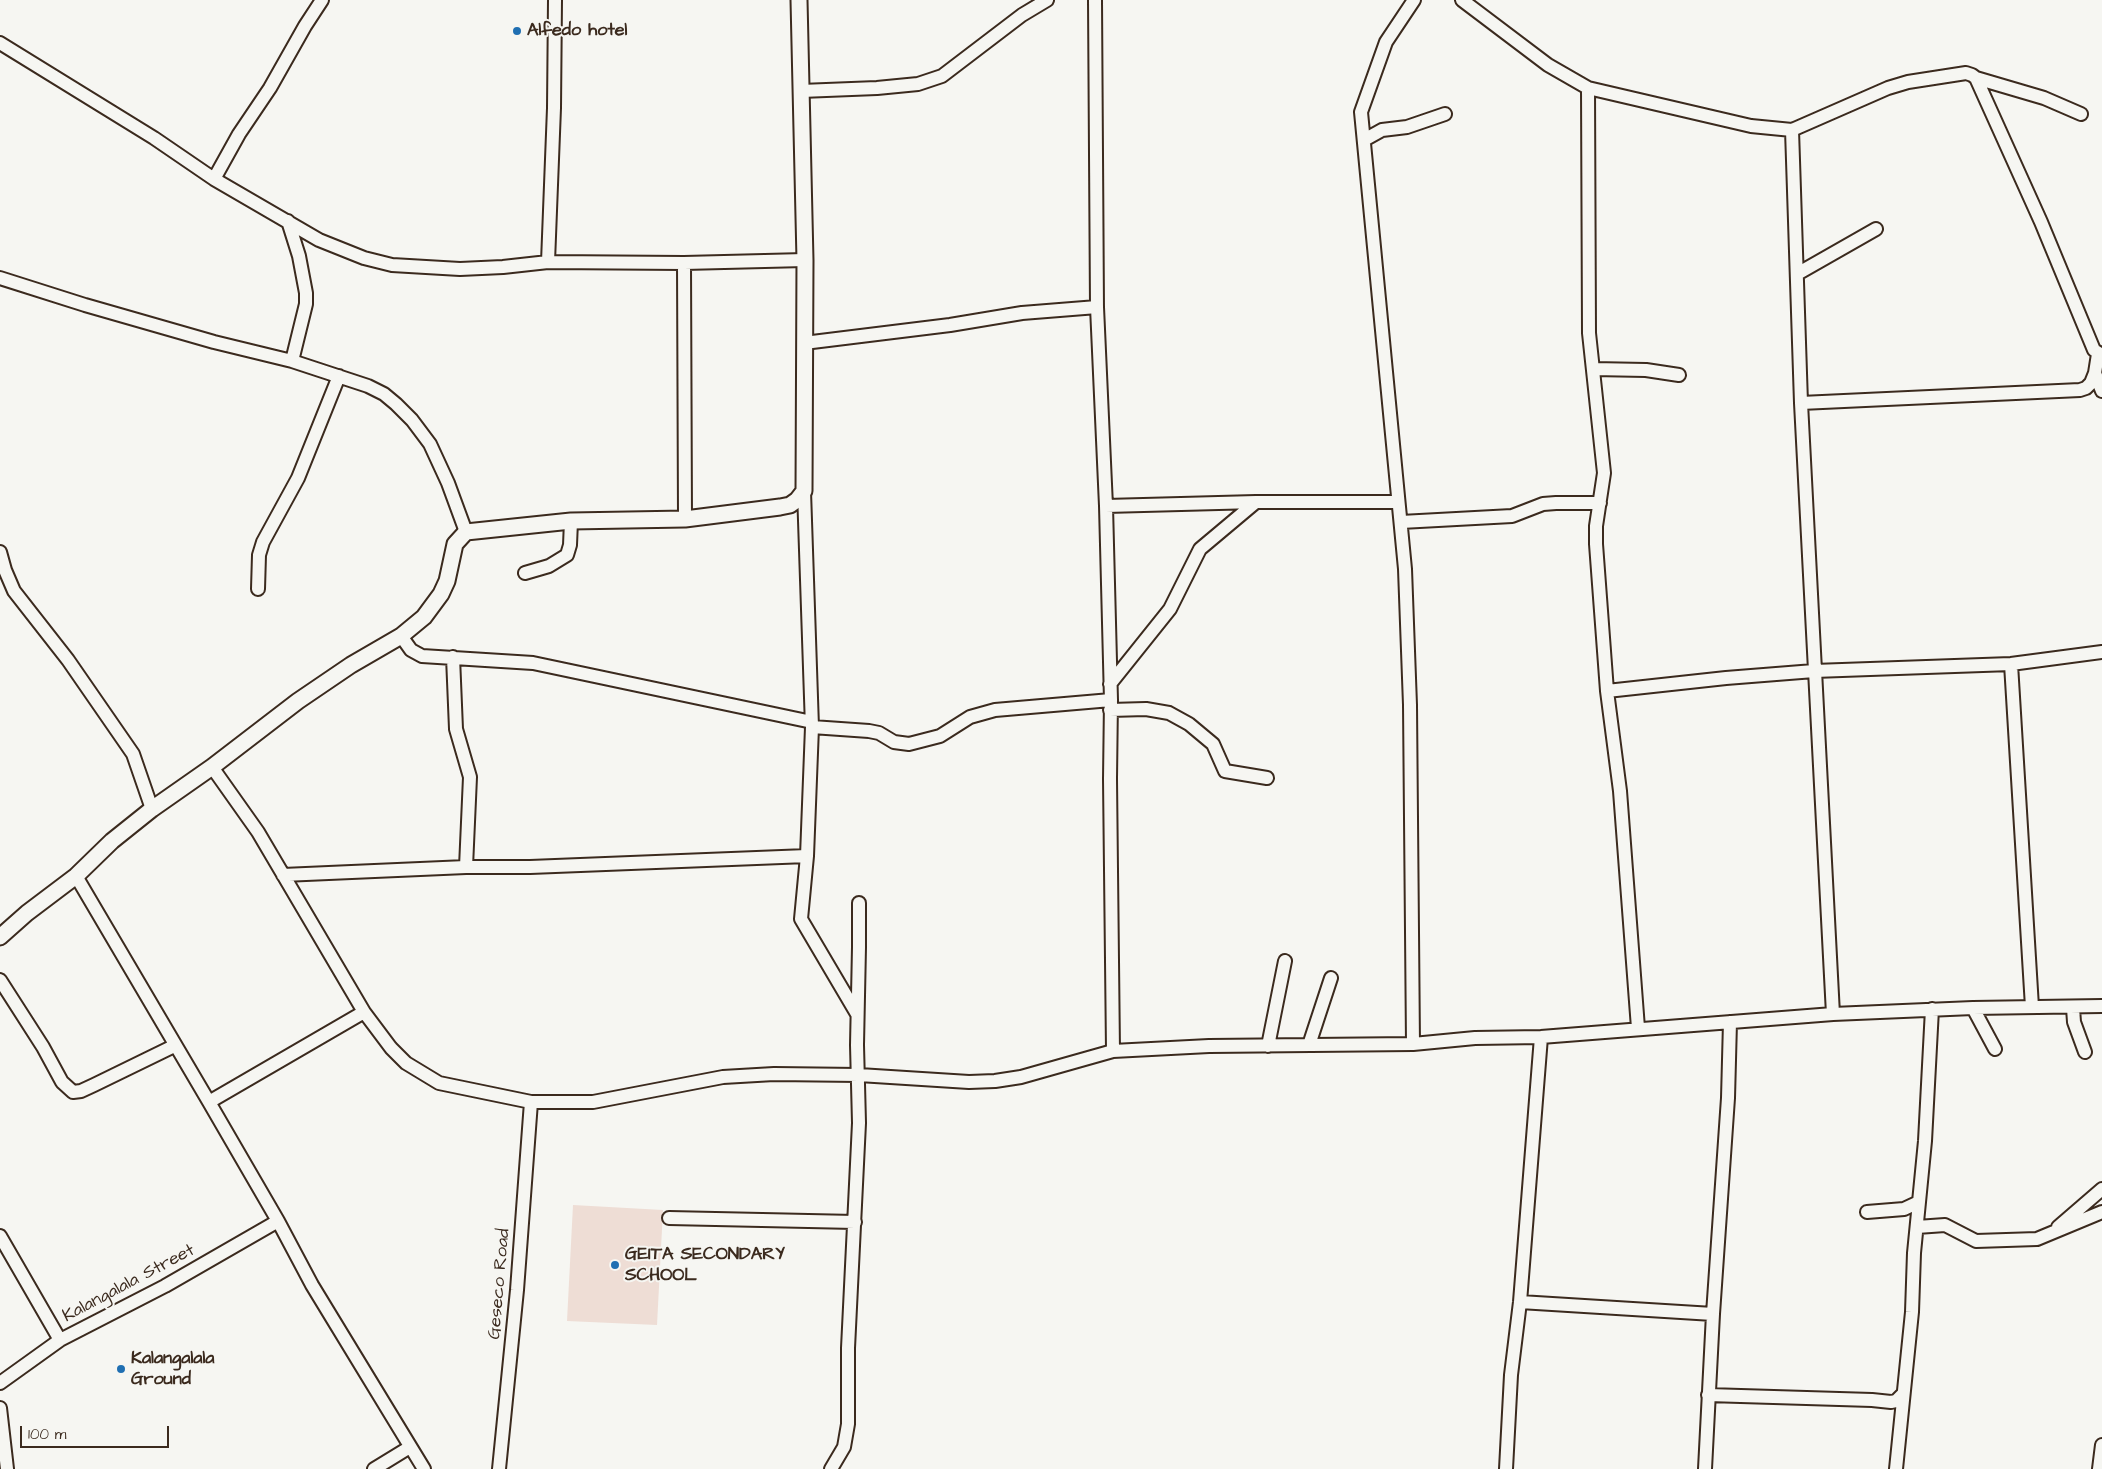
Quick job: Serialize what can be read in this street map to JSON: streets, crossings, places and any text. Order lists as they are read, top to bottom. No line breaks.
{"streets":{"street":["Kalangalala Street","Geseco Road"]},"places":["Alfedo hotel","GEITA SECONDARY SCHOOL","Kalangalala Ground"],"scale_bar":"100 m"}
